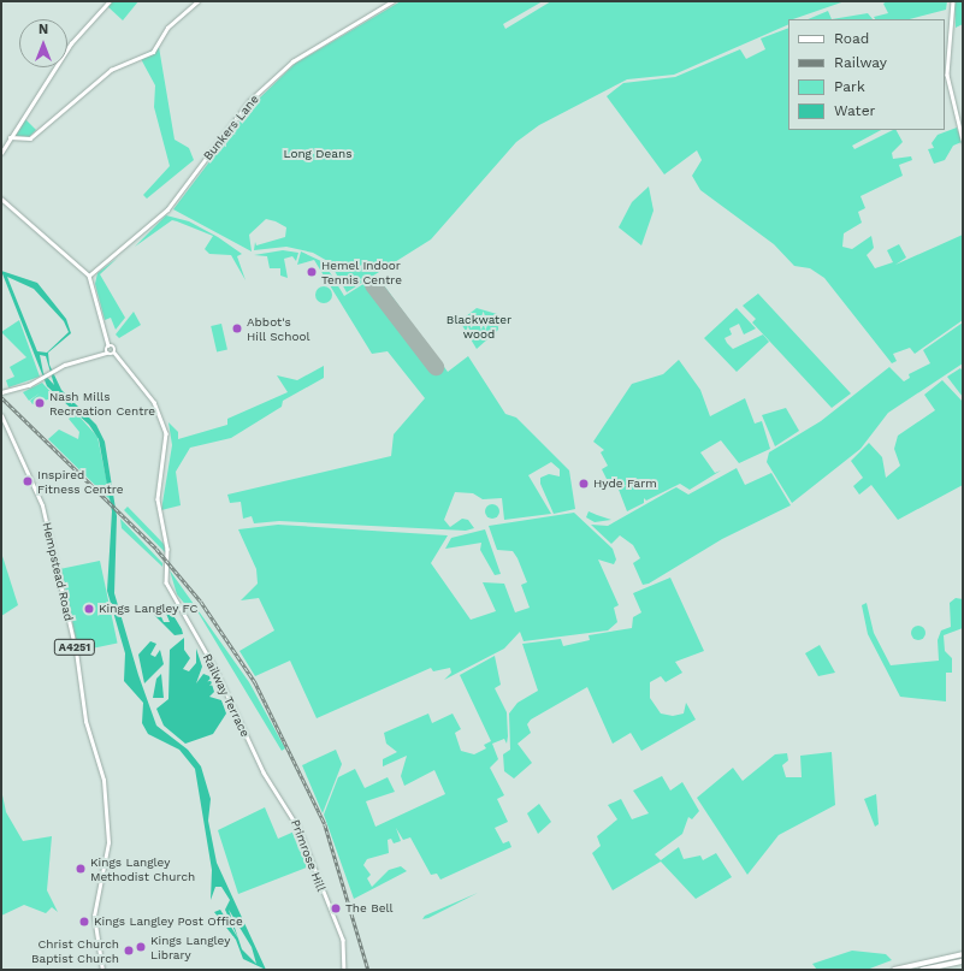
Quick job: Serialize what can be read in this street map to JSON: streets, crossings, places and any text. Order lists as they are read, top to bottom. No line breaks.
{"streets":{"main road":["Hempstead Road","A4251"],"street":["Bunkers Lane","Railway Terrace","Primrose Hill"]},"crossings":[["Railway Terrace","Primrose Hill"]],"parks":["Long Deans","Blackwater wood"],"places":["Hemel Indoor Tennis Centre","Abbot's Hill School","Nash Mills Recreation Centre","Inspired Fitness Centre","Hyde Farm","Kings Langley FC","Kings Langley Methodist Church","The Bell","Kings Langley Post Office","Kings Langley Library","Christ Church Baptist Church"],"legend":["Road","Railway","Park","Water"],"north":"top"}
